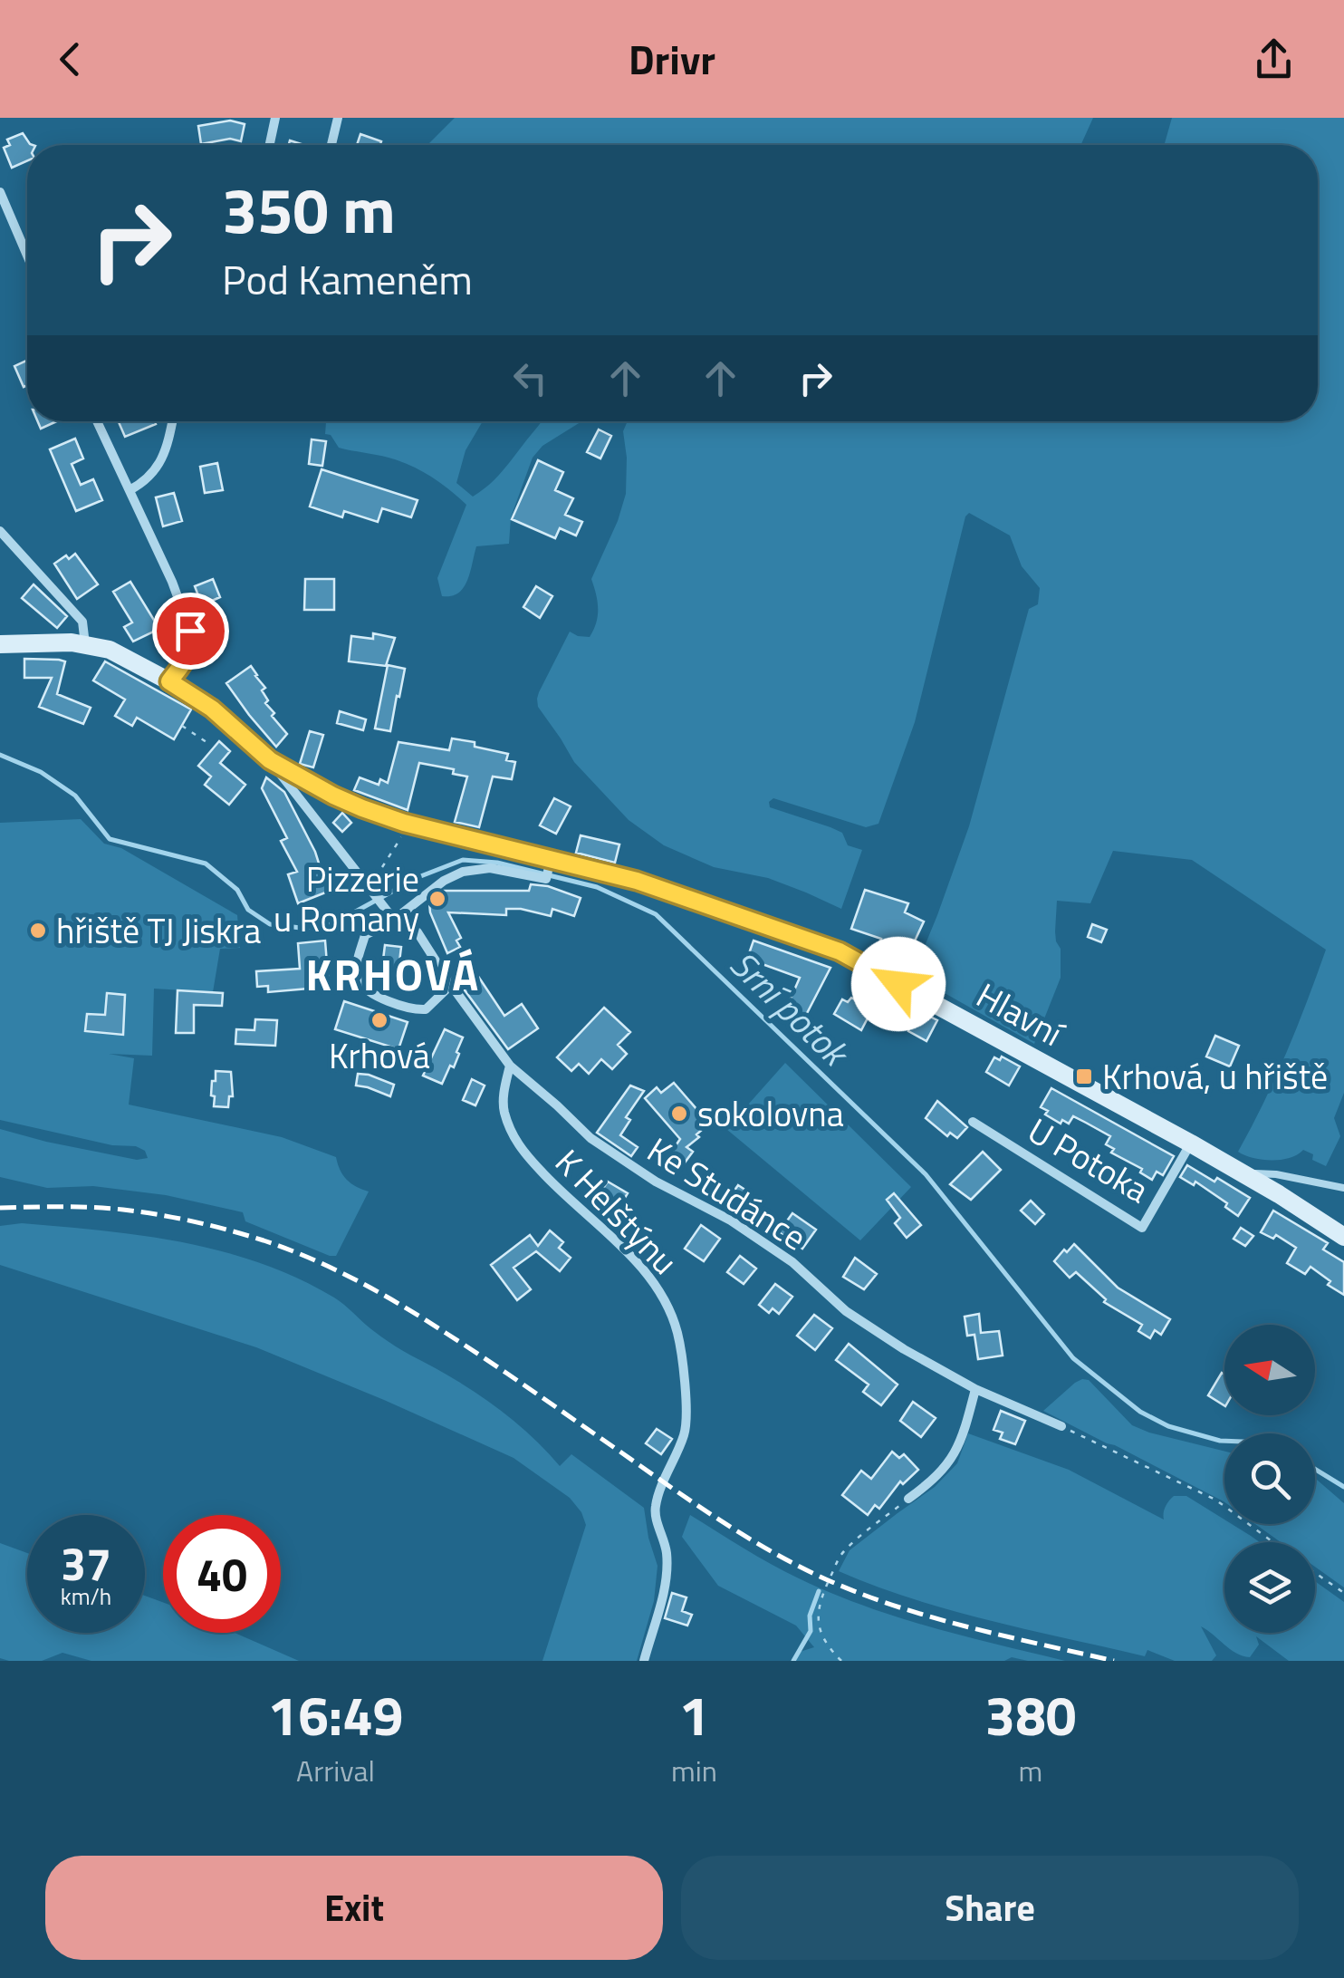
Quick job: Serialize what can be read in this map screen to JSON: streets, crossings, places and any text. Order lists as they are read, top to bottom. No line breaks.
{"streets":{"street":["Hlavní","U Potoka","Ke Studánce","K Helštýnu"]},"crossings":[["Hlavní","U Potoka"],["Ke Studánce","K Helštýnu"]],"districts":["KRHOVÁ"],"water":["Srní potok"],"places":{"other":["Pizzerie u Romany","hřiště TJ Jiskra","Krhová","sokolovna"],"transit":["Krhová, u hřiště"]},"north":"left","page":{"header":"Drivr","turn":["350 m","Pod Kameněm"],"speed":"37 km/h","limit":"40","eta":["16:49","Arrival","1","min","380","m"],"buttons":["Exit","Share"]}}
